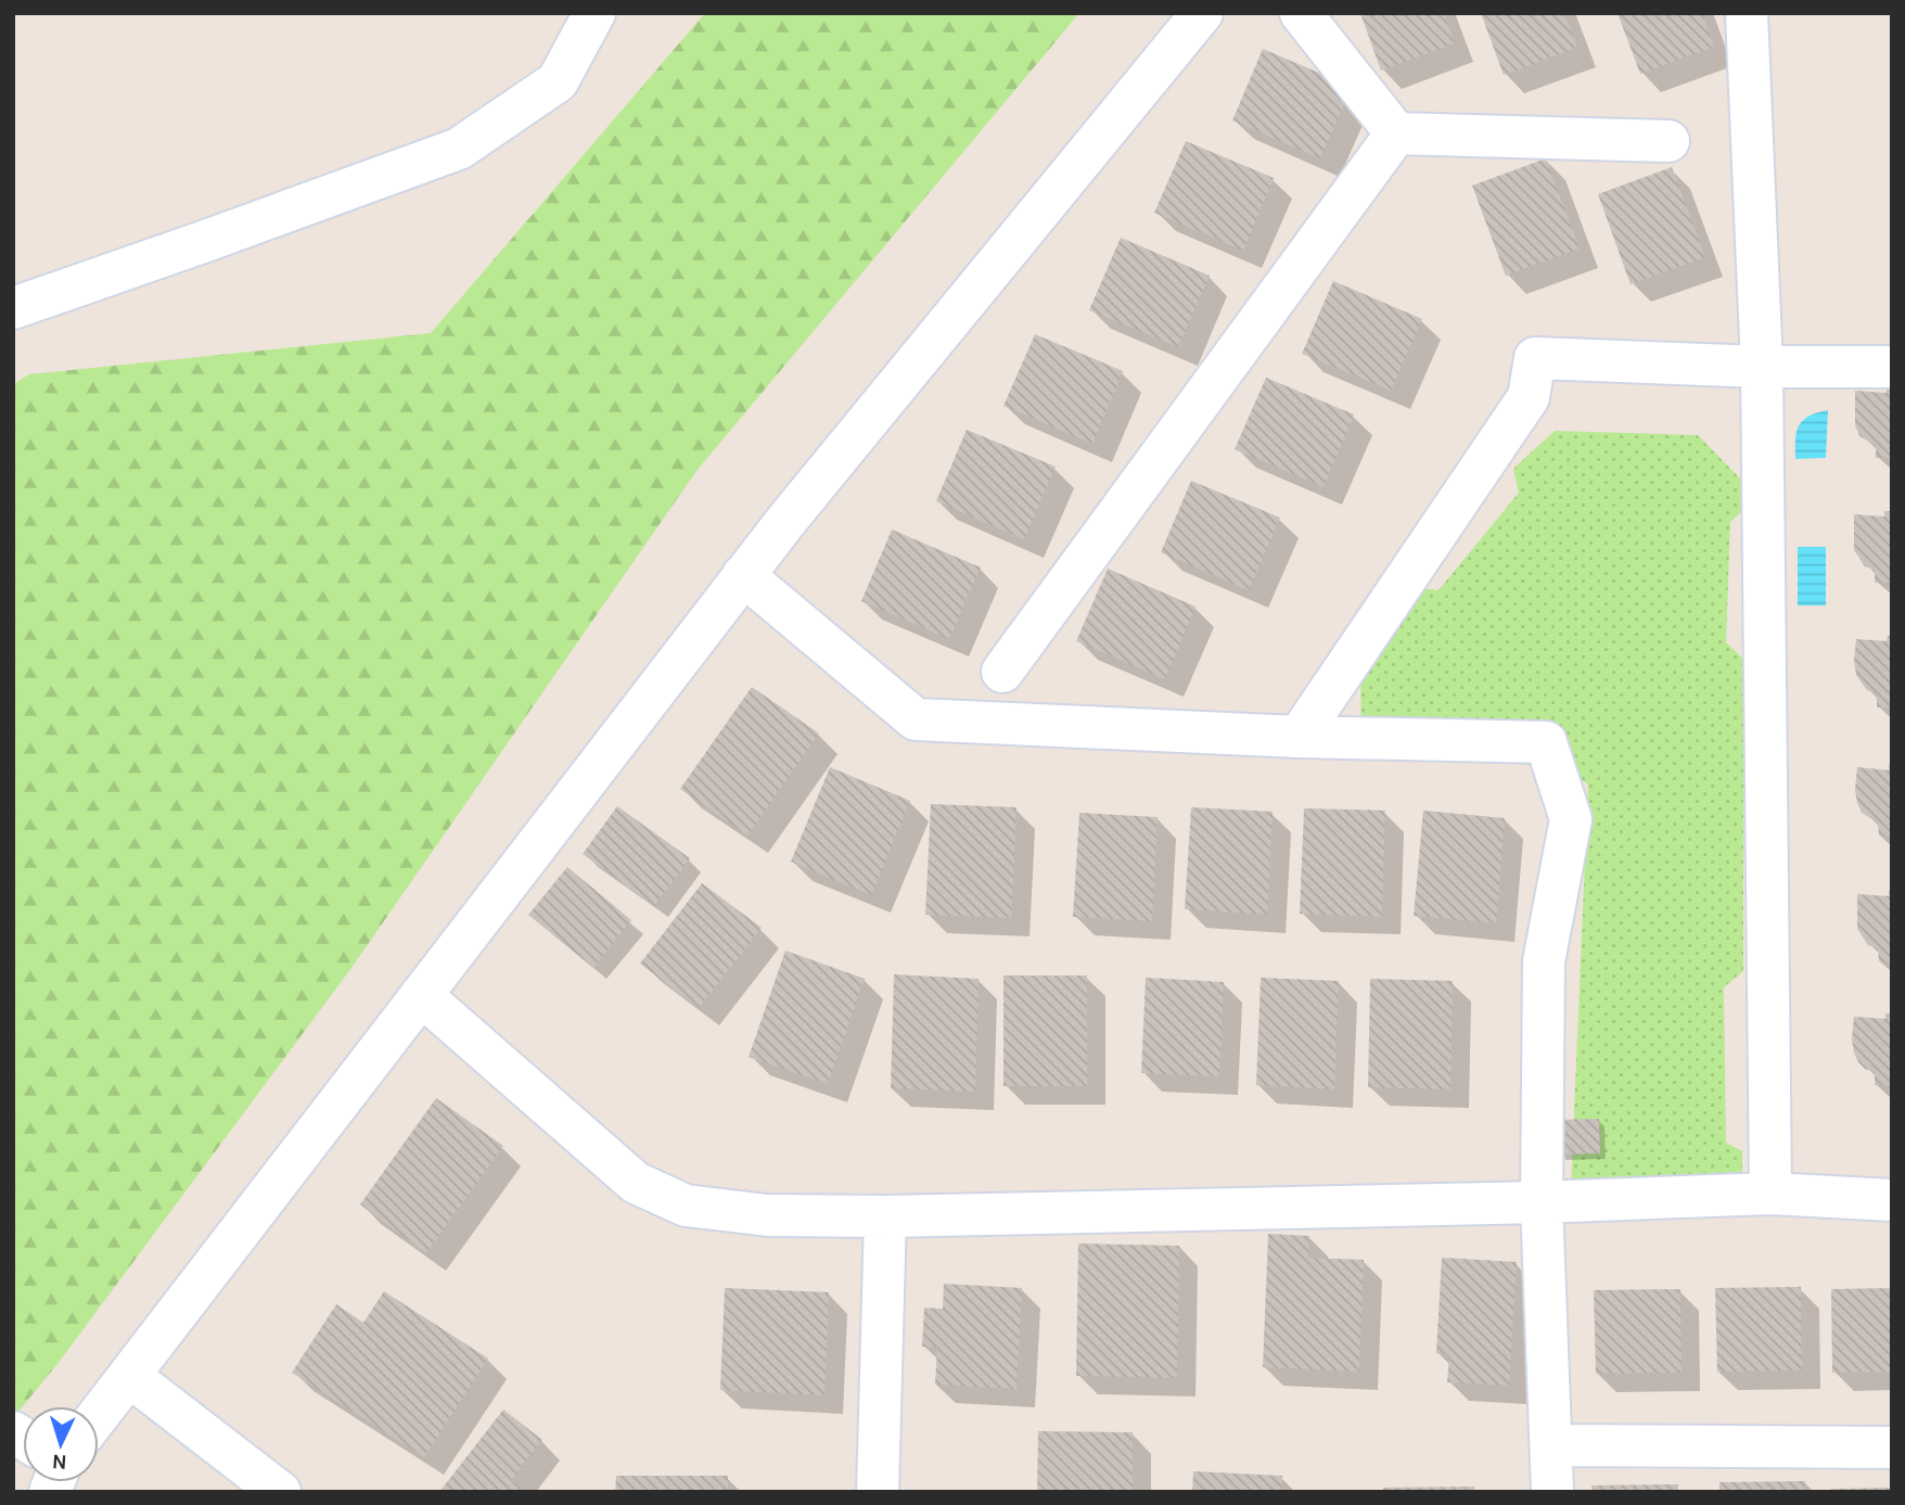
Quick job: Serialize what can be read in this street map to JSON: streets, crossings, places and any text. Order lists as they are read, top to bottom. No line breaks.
{"north":"bottom"}
